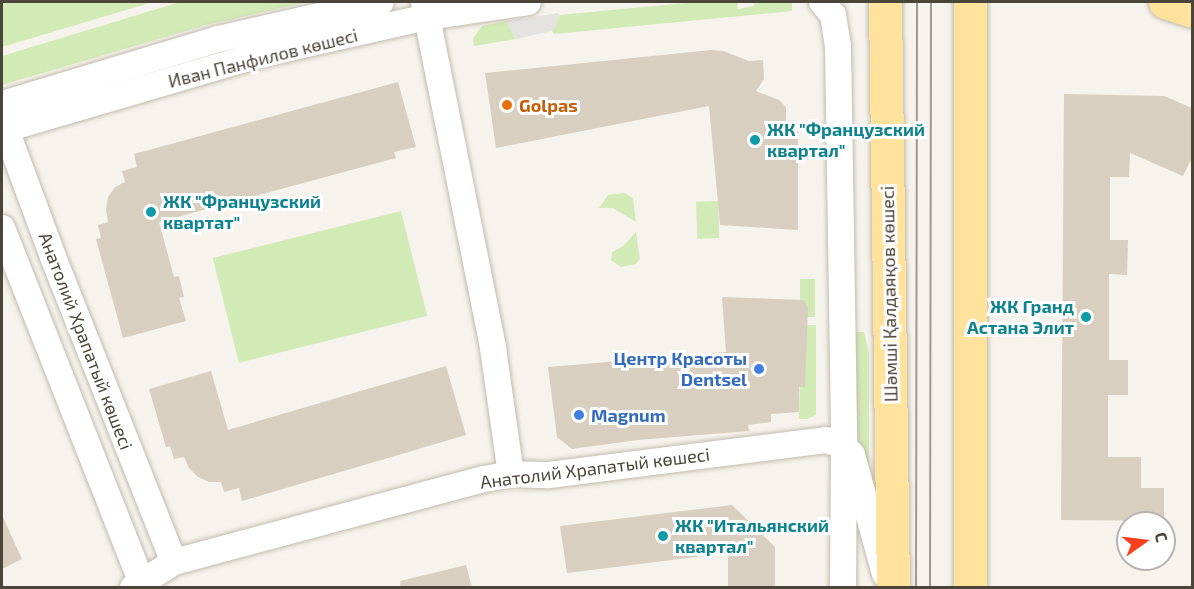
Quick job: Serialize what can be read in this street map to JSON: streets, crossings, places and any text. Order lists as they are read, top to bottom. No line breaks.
{"streets":{"main road":["Шәмші Қалдаяқов көшесі"],"street":["Иван Панфилов көшесі","Анатолий Храпатый көшесі"]},"crossings":[["Иван Панфилов көшесі","Анатолий Храпатый көшесі"]],"places":["Golpas","ЖК \"Французский квартал\"","ЖК \"Французский квартат\"","ЖК Гранд Астана Элит","Центр Красоты Dentsel","Magnum","ЖК \"Итальянский квартал\""],"north":"right"}
